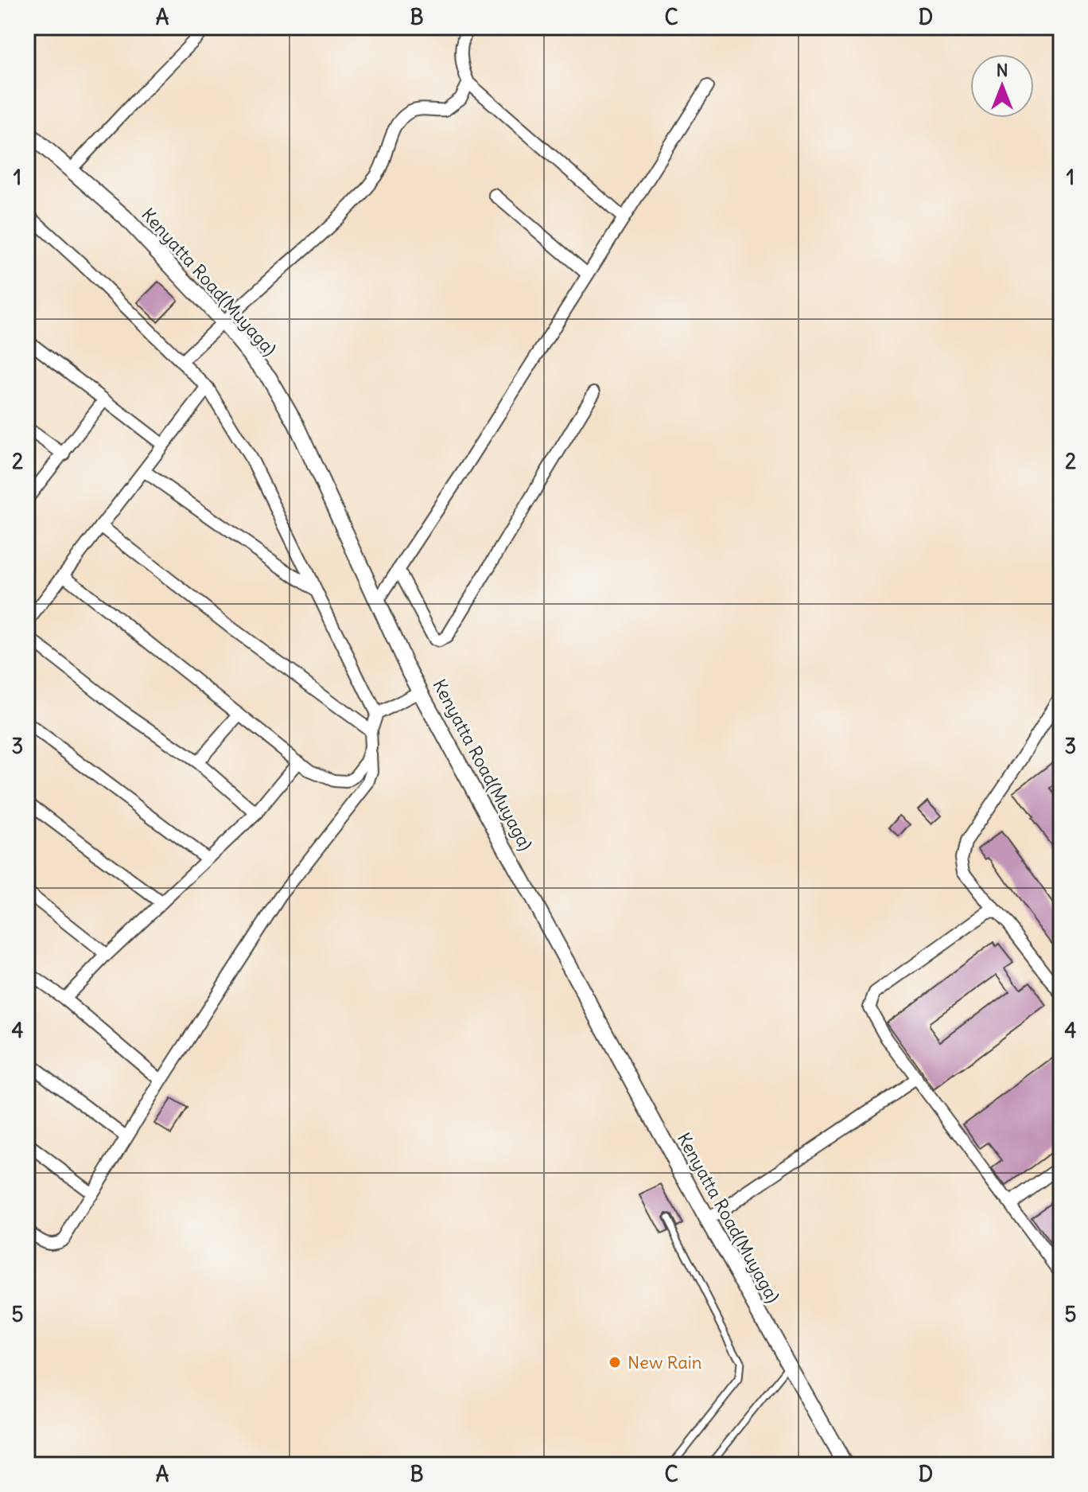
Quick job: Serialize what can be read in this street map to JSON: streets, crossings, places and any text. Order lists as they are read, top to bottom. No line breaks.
{"streets":{"main road":["Kenyatta Road(Muyaga)"]},"places":["New Rain"],"north":"top","grid":{"columns":["A","B","C","D"],"rows":["1","2","3","4","5"]}}
